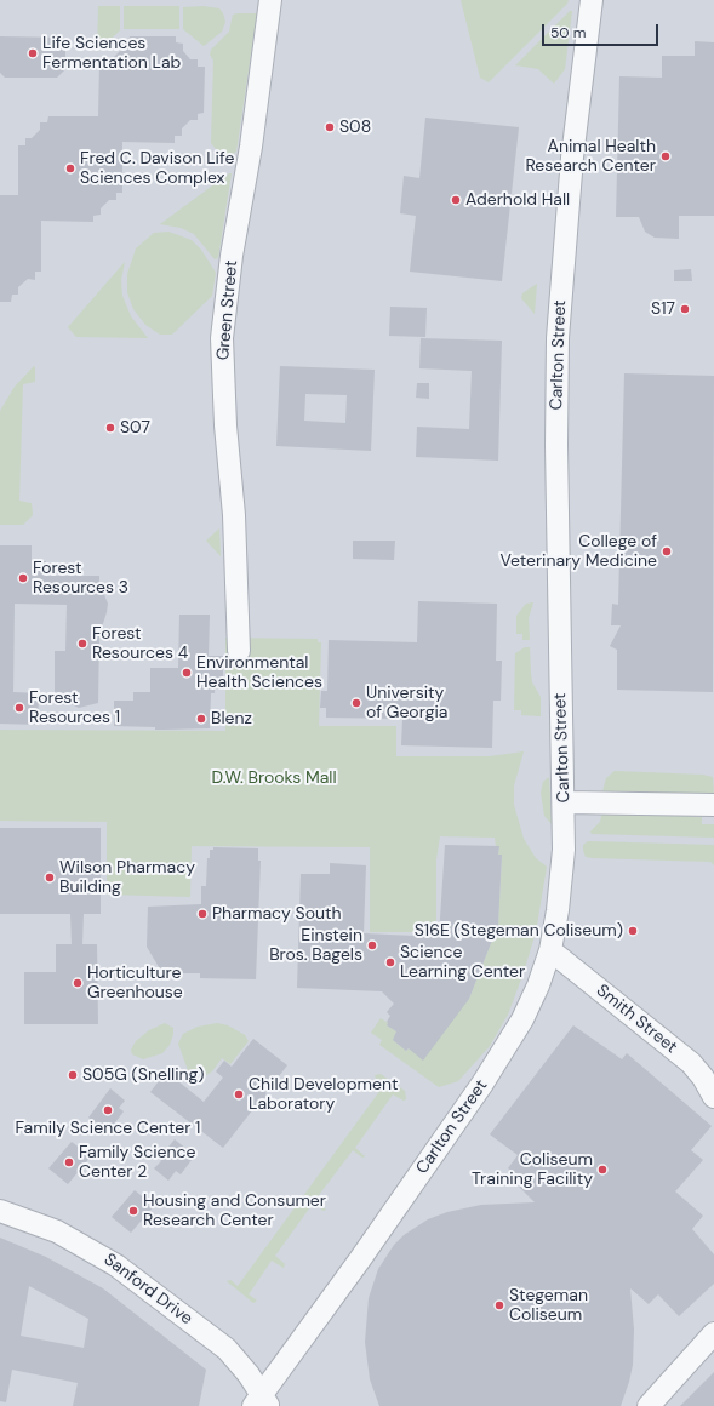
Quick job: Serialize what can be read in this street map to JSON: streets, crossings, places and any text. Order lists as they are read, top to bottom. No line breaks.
{"streets":{"street":["Green Street","Carlton Street","Smith Street","Sanford Drive"]},"crossings":[["Carlton Street","Smith Street"],["Carlton Street","Sanford Drive"]],"parks":["D.W. Brooks Mall"],"places":["Life Sciences Fermentation Lab","S08","Animal Health Research Center","Fred C. Davison Life Sciences Complex","Aderhold Hall","S17","S07","College of Veterinary Medicine","Forest Resources 3","Forest Resources 4","Environmental Health Sciences","University of Georgia","Forest Resources 1","Blenz","Wilson Pharmacy Building","Pharmacy South","S16E (Stegeman Coliseum)","Einstein Bros. Bagels","Science Learning Center","Horticulture Greenhouse","S05G (Snelling)","Child Development Laboratory","Family Science Center 1","Family Science Center 2","Coliseum Training Facility","Housing and Consumer Research Center","Stegeman Coliseum"],"scale_bar":"50 m"}
